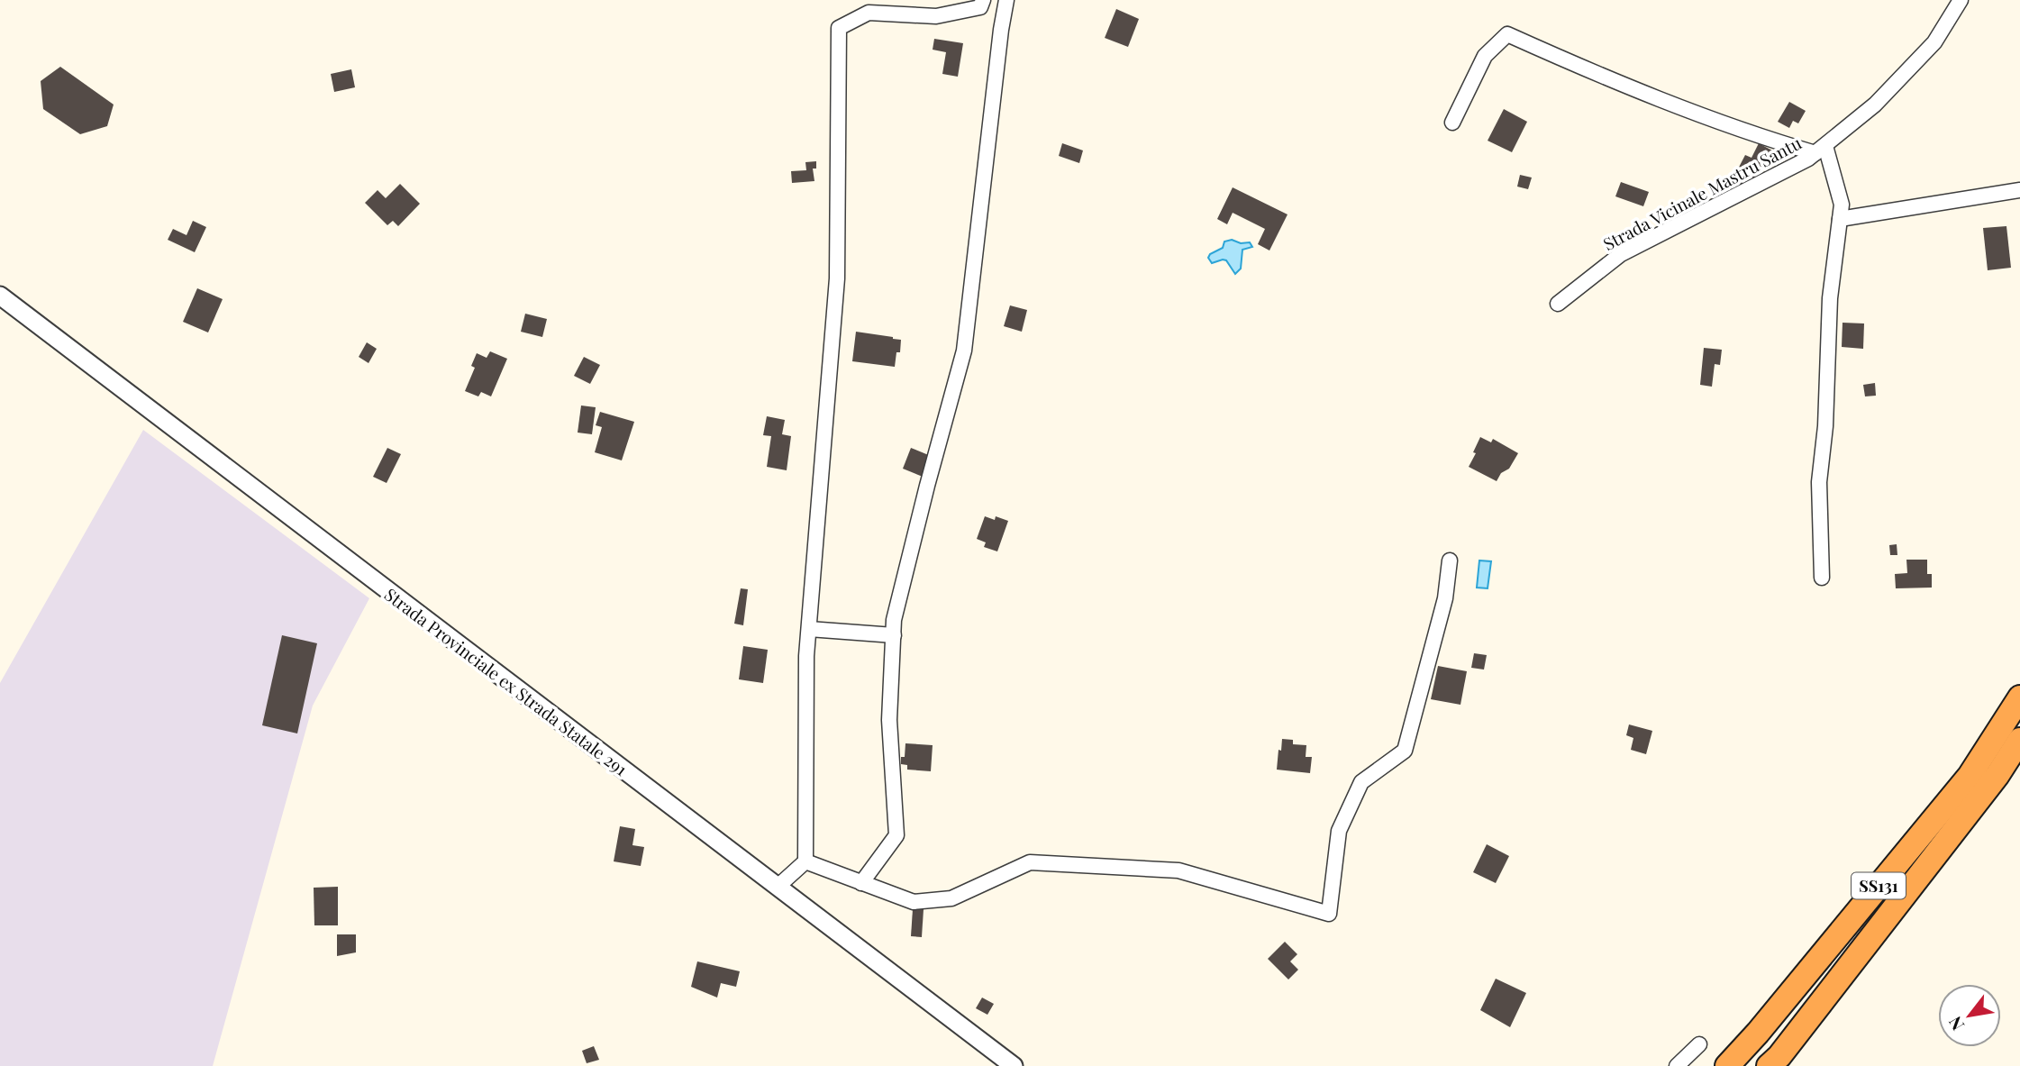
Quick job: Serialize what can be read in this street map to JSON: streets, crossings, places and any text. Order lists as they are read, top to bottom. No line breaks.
{"streets":{"highway":["SS131"],"street":["Strada Vicinale Mastru Santu","Strada Provinciale ex Strada Statale 291"]},"north":"bottom left"}
